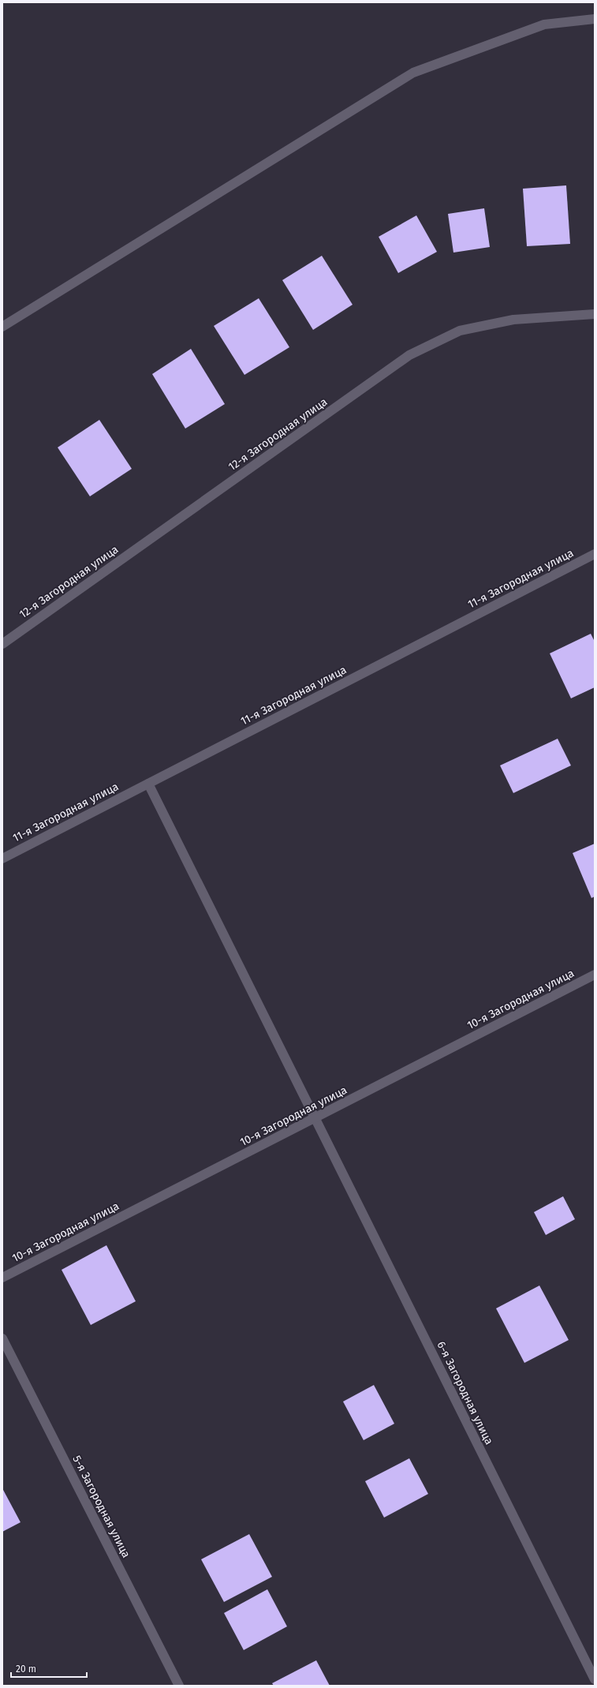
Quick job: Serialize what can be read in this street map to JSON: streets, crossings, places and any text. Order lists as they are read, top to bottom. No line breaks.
{"streets":{"street":["12-я Загородная улица","11-я Загородная улица","10-я Загородная улица","6-я Загородная улица","5-я Загородная улица"]},"crossings":[["11-я Загородная улица","6-я Загородная улица"],["10-я Загородная улица","6-я Загородная улица"]],"scale_bar":"20 m"}
